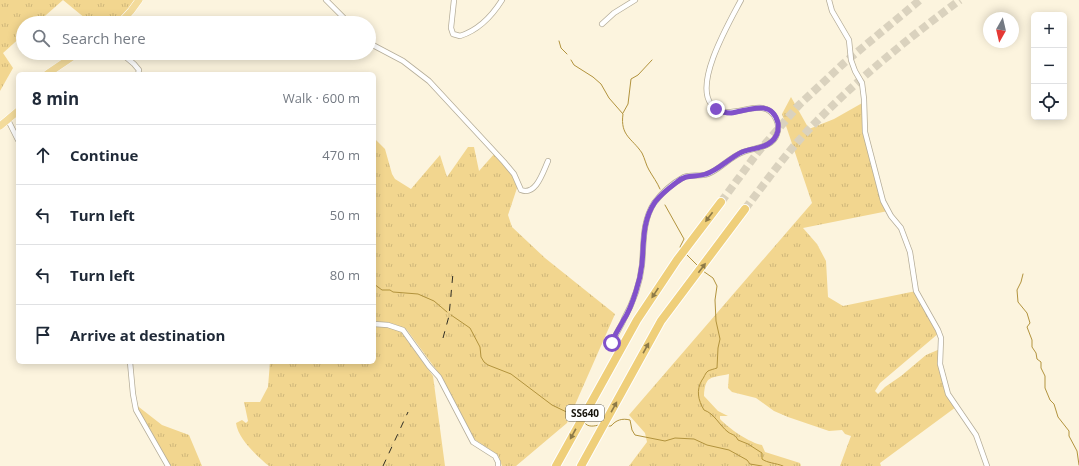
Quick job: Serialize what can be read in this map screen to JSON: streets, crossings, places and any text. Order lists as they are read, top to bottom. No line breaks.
{"streets":{"highway":["SS640"]},"north":"bottom","page":{"map_buttons":["+","−"],"search":"Search here","heading":["8 min","Walk · 600 m"],"list":[["Continue","470 m"],["Turn left","50 m"],["Turn left","80 m"],"Arrive at destination"]}}
